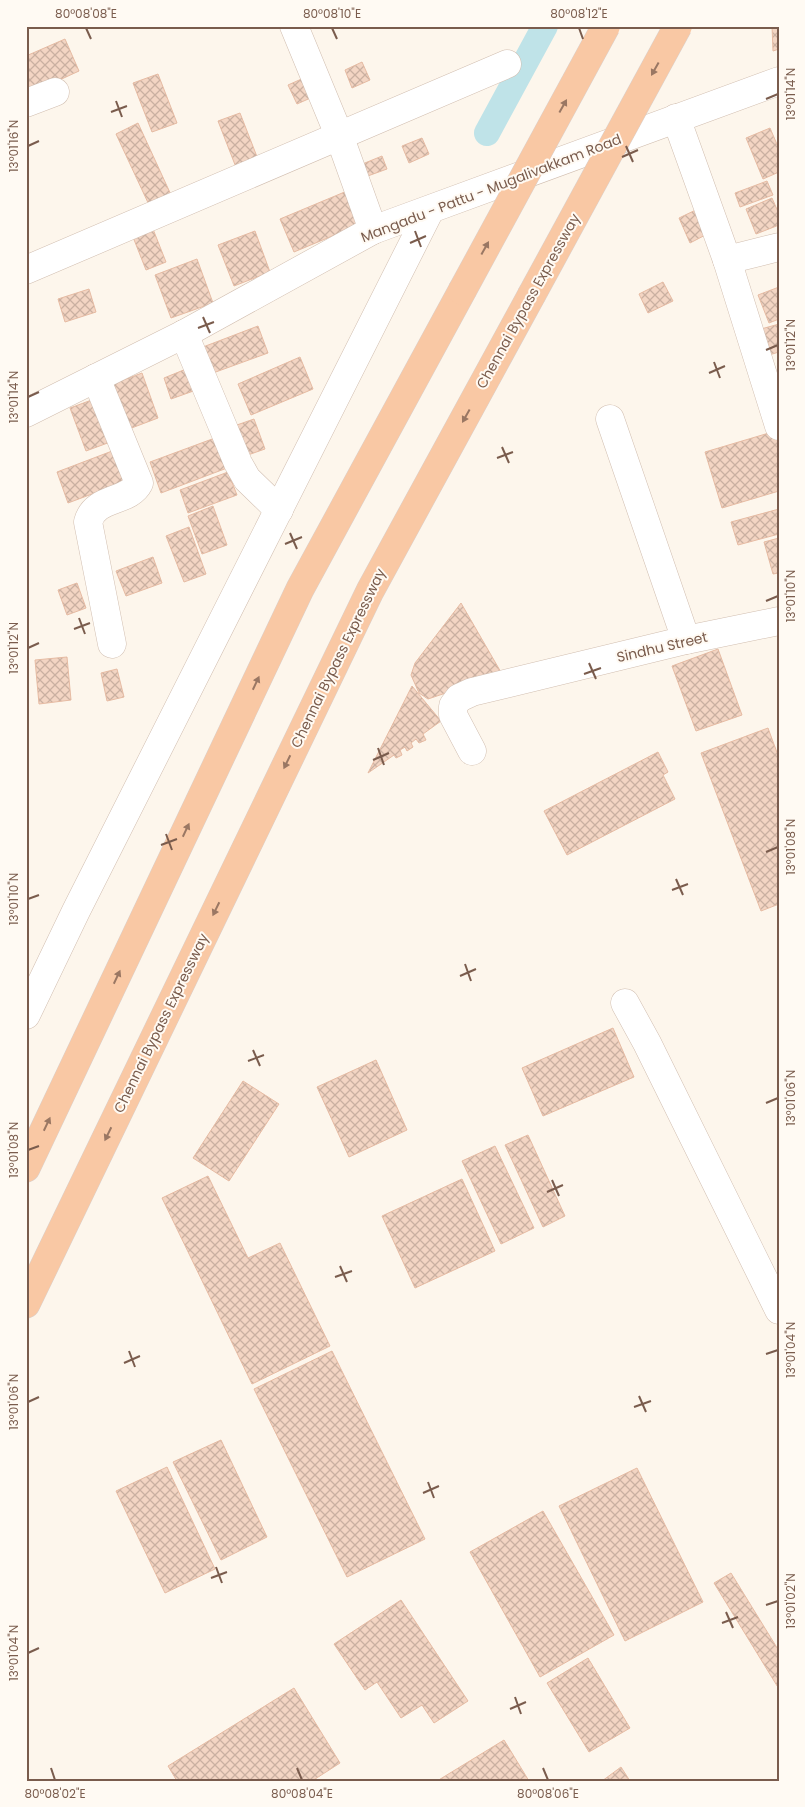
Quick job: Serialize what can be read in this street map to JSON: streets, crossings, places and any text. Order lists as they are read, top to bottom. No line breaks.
{"streets":{"highway":["Chennai Bypass Expressway"],"street":["Mangadu - Pattu - Mugalivakkam Road","Sindhu Street"]},"coordinates":["80°08'08\"E","80°08'10\"E","80°08'12\"E","13°01'14\"N","13°01'16\"N","13°01'12\"N","13°01'10\"N","13°01'08\"N","13°01'06\"N","13°01'04\"N","13°01'02\"N","80°08'02\"E","80°08'04\"E","80°08'06\"E"]}
